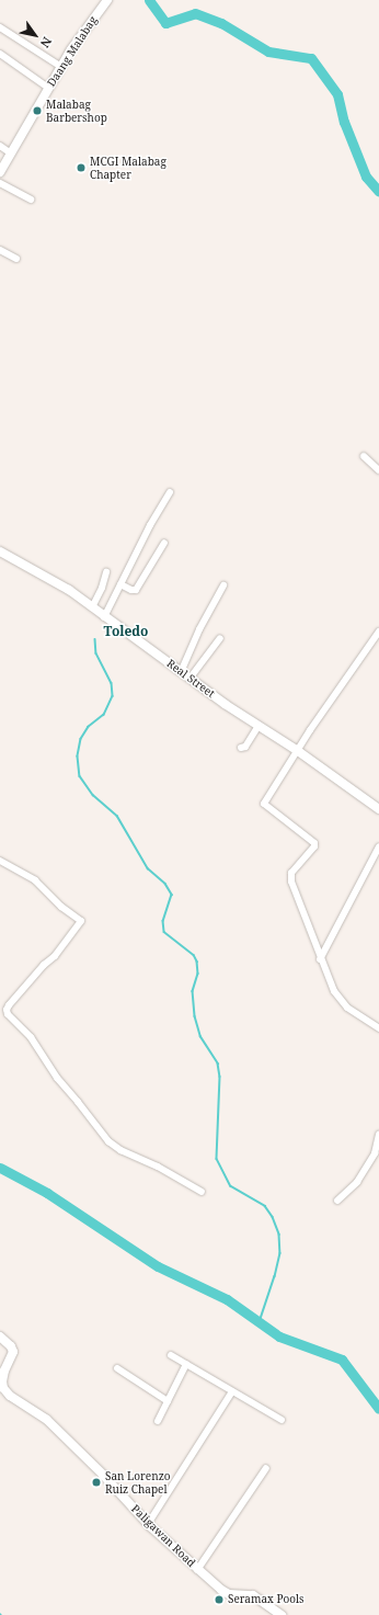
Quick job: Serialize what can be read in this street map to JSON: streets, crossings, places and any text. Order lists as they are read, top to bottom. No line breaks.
{"streets":{"street":["Daang Malabag","Real Street","Paligawan Road"]},"districts":["Toledo"],"places":["Malabag Barbershop","MCGI Malabag Chapter","San Lorenzo Ruiz Chapel","Seramax Pools"],"north":"bottom right"}
